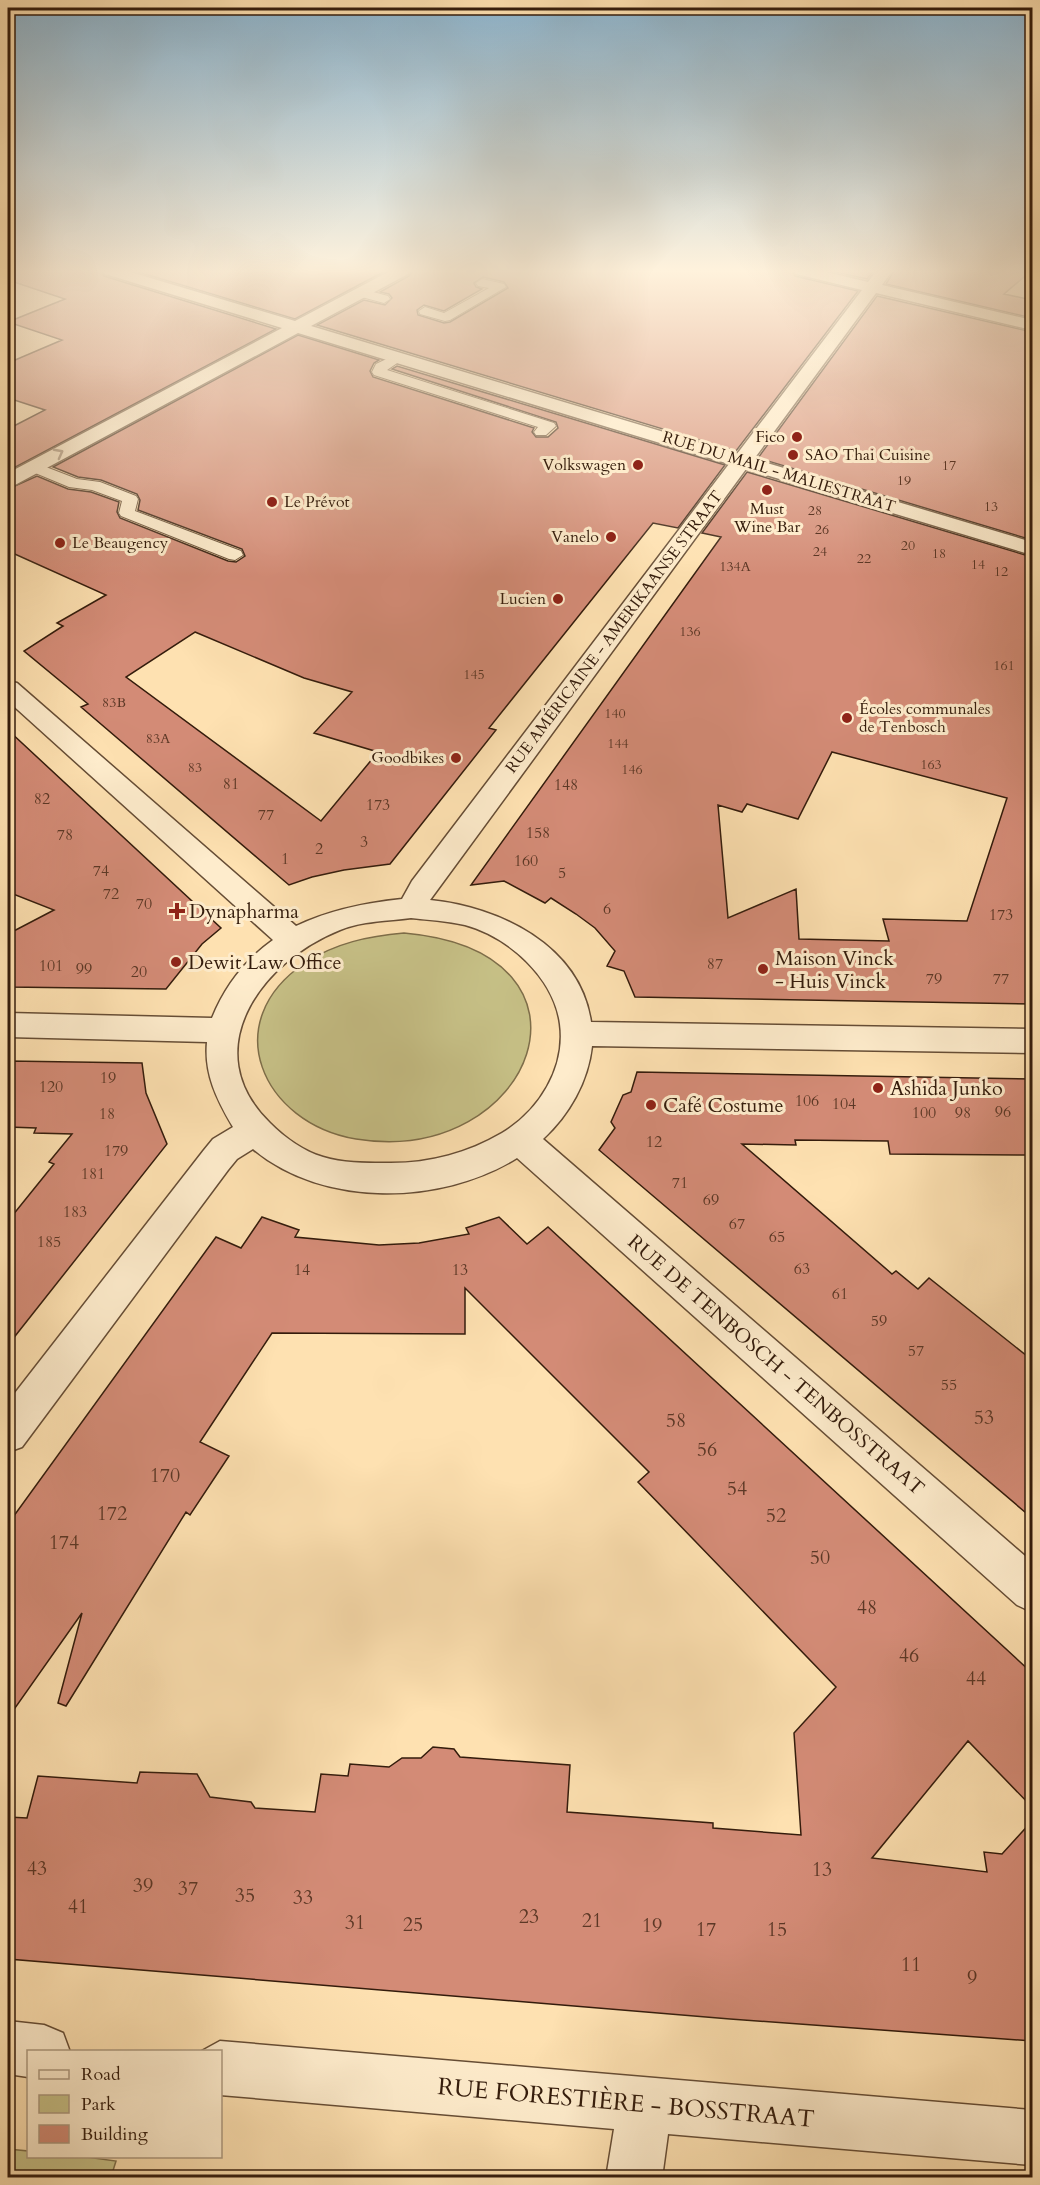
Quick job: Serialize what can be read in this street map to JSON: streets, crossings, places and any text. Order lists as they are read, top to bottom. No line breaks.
{"streets":{"street":["RUE DU MAIL - MALIESTRAAT","RUE AMÉRICAINE - AMERIKAANSE STRAAT","RUE DE TENBOSCH - TENBOSSTRAAT","RUE FORESTIÈRE - BOSSTRAAT"]},"crossings":[["RUE DU MAIL - MALIESTRAAT","RUE AMÉRICAINE - AMERIKAANSE STRAAT"]],"places":{"other":["Fico","SAO Thai Cuisine","Volkswagen","Must Wine Bar","Le Prévot","Vanelo","Le Beaugency","Lucien","Écoles communales de Tenbosch","Goodbikes","Dewit Law Office","Maison Vinck - Huis Vinck","Ashida Junko","Café Costume"],"health":["Dynapharma"]},"house_numbers":["17","19","13","28","26","20","24","18","22","14","134A","12","136","161","145","83B","140","83A","144","163","83","146","81","148","82","173","77","158","78","3","2","1","160","74","5","72","70","6","173","87","101","99","20","79","77","19","120","106","104","96","100","98","18","12","179","181","71","69","183","67","65","185","63","14","13","61","59","57","55","53","58","56","170","54","172","52","174","50","48","46","44","43","13","39","37","35","33","41","23","21","31","25","19","17","15","11","9"],"legend":["Road","Park","Building"]}
